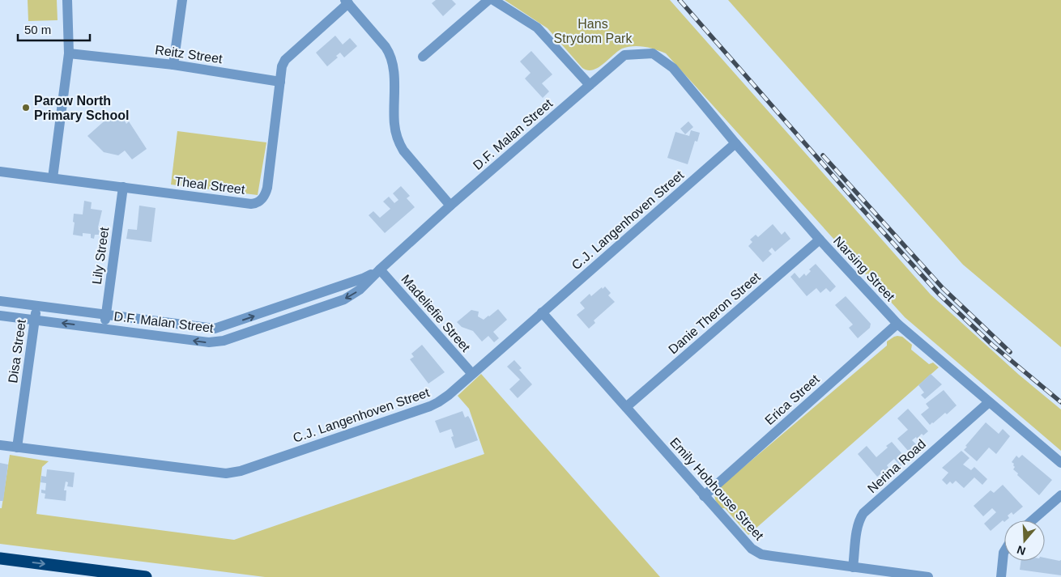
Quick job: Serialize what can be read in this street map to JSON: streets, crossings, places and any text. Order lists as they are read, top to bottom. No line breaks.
{"streets":{"street":["Reitz Street","D.F. Malan Street","Theal Street","C.J. Langenhoven Street","Lily Street","Narsing Street","Madeliefie Street","Danie Theron Street","Disa Street","Erica Street","Nerina Road","Emily Hobhouse Street"]},"crossings":[["Reitz Street","Theal Street"],["D.F. Malan Street","Lily Street"],["D.F. Malan Street","Narsing Street"],["D.F. Malan Street","Madeliefie Street"],["D.F. Malan Street","Disa Street"],["Theal Street","Lily Street"],["C.J. Langenhoven Street","Narsing Street"],["C.J. Langenhoven Street","Madeliefie Street"],["C.J. Langenhoven Street","Disa Street"],["C.J. Langenhoven Street","Emily Hobhouse Street"],["Narsing Street","Danie Theron Street"],["Narsing Street","Erica Street"],["Narsing Street","Nerina Road"],["Danie Theron Street","Emily Hobhouse Street"],["Erica Street","Emily Hobhouse Street"],["Nerina Road","Emily Hobhouse Street"]],"parks":["Hans Strydom Park"],"places":["Parow North Primary School"],"scale_bar":"50 m","north":"bottom"}
